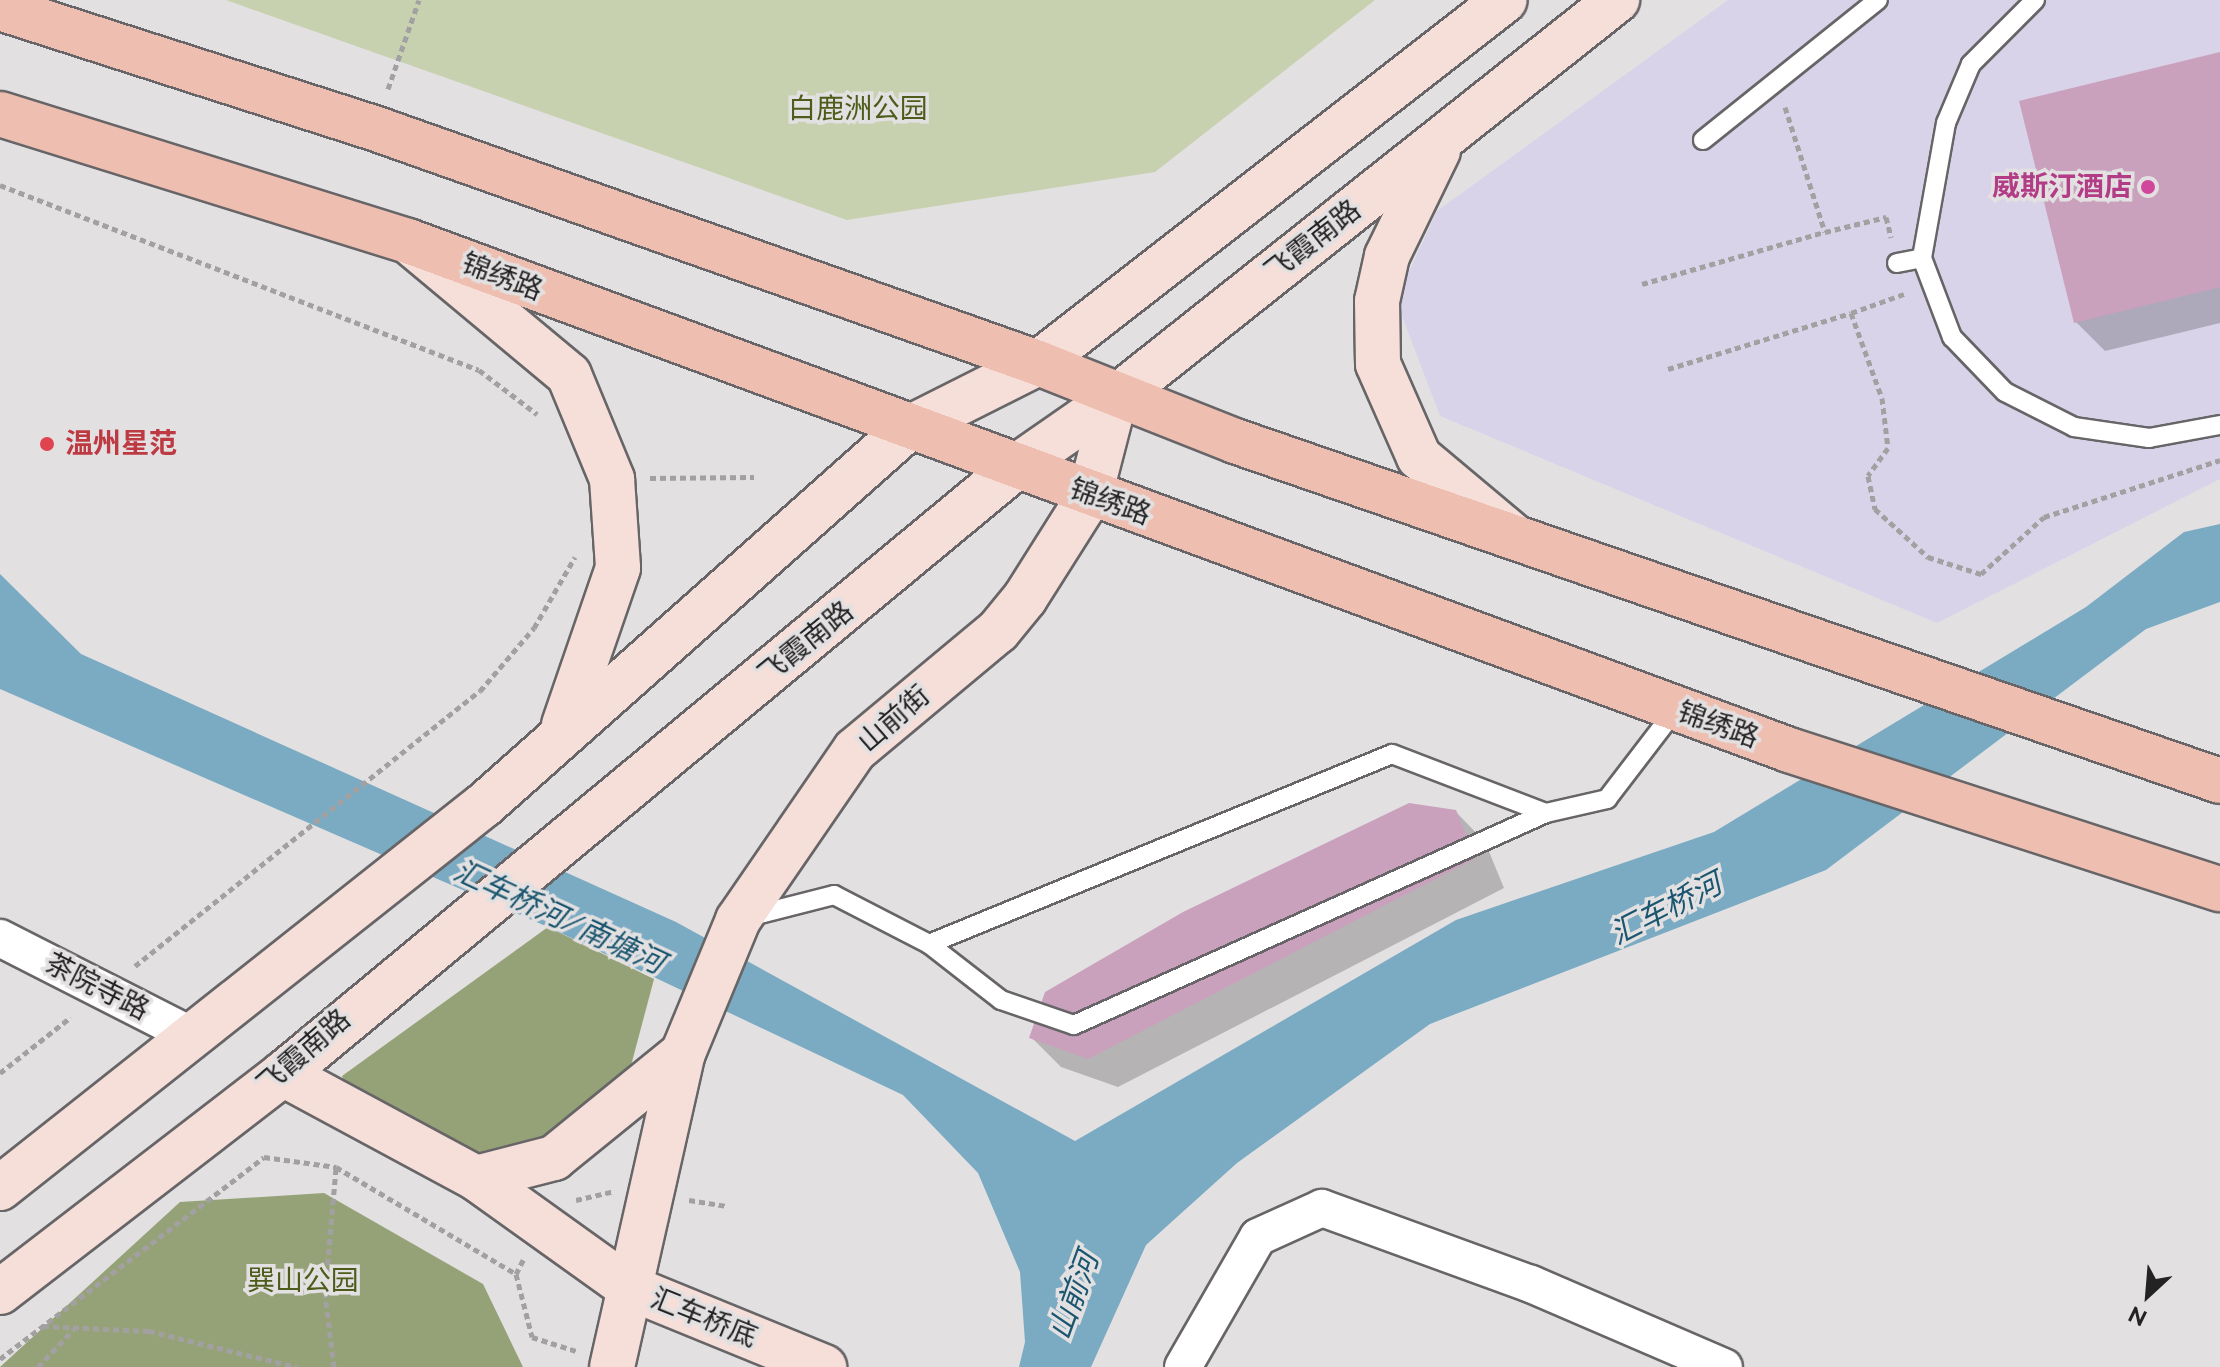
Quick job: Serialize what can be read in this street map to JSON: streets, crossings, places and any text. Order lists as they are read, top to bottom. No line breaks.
{"streets":{"main road":["飞霞南路","锦绣路","山前街","汇车桥底"],"street":["茶院寺路"]},"crossings":[["飞霞南路","锦绣路"],["飞霞南路","山前街"],["飞霞南路","汇车桥底"],["锦绣路","山前街"],["山前街","汇车桥底"]],"water":["汇车桥河","汇车桥河/南塘河","山前河"],"parks":["白鹿洲公园","巽山公园"],"places":["威斯汀酒店","温州星范"],"north":"bottom left"}
